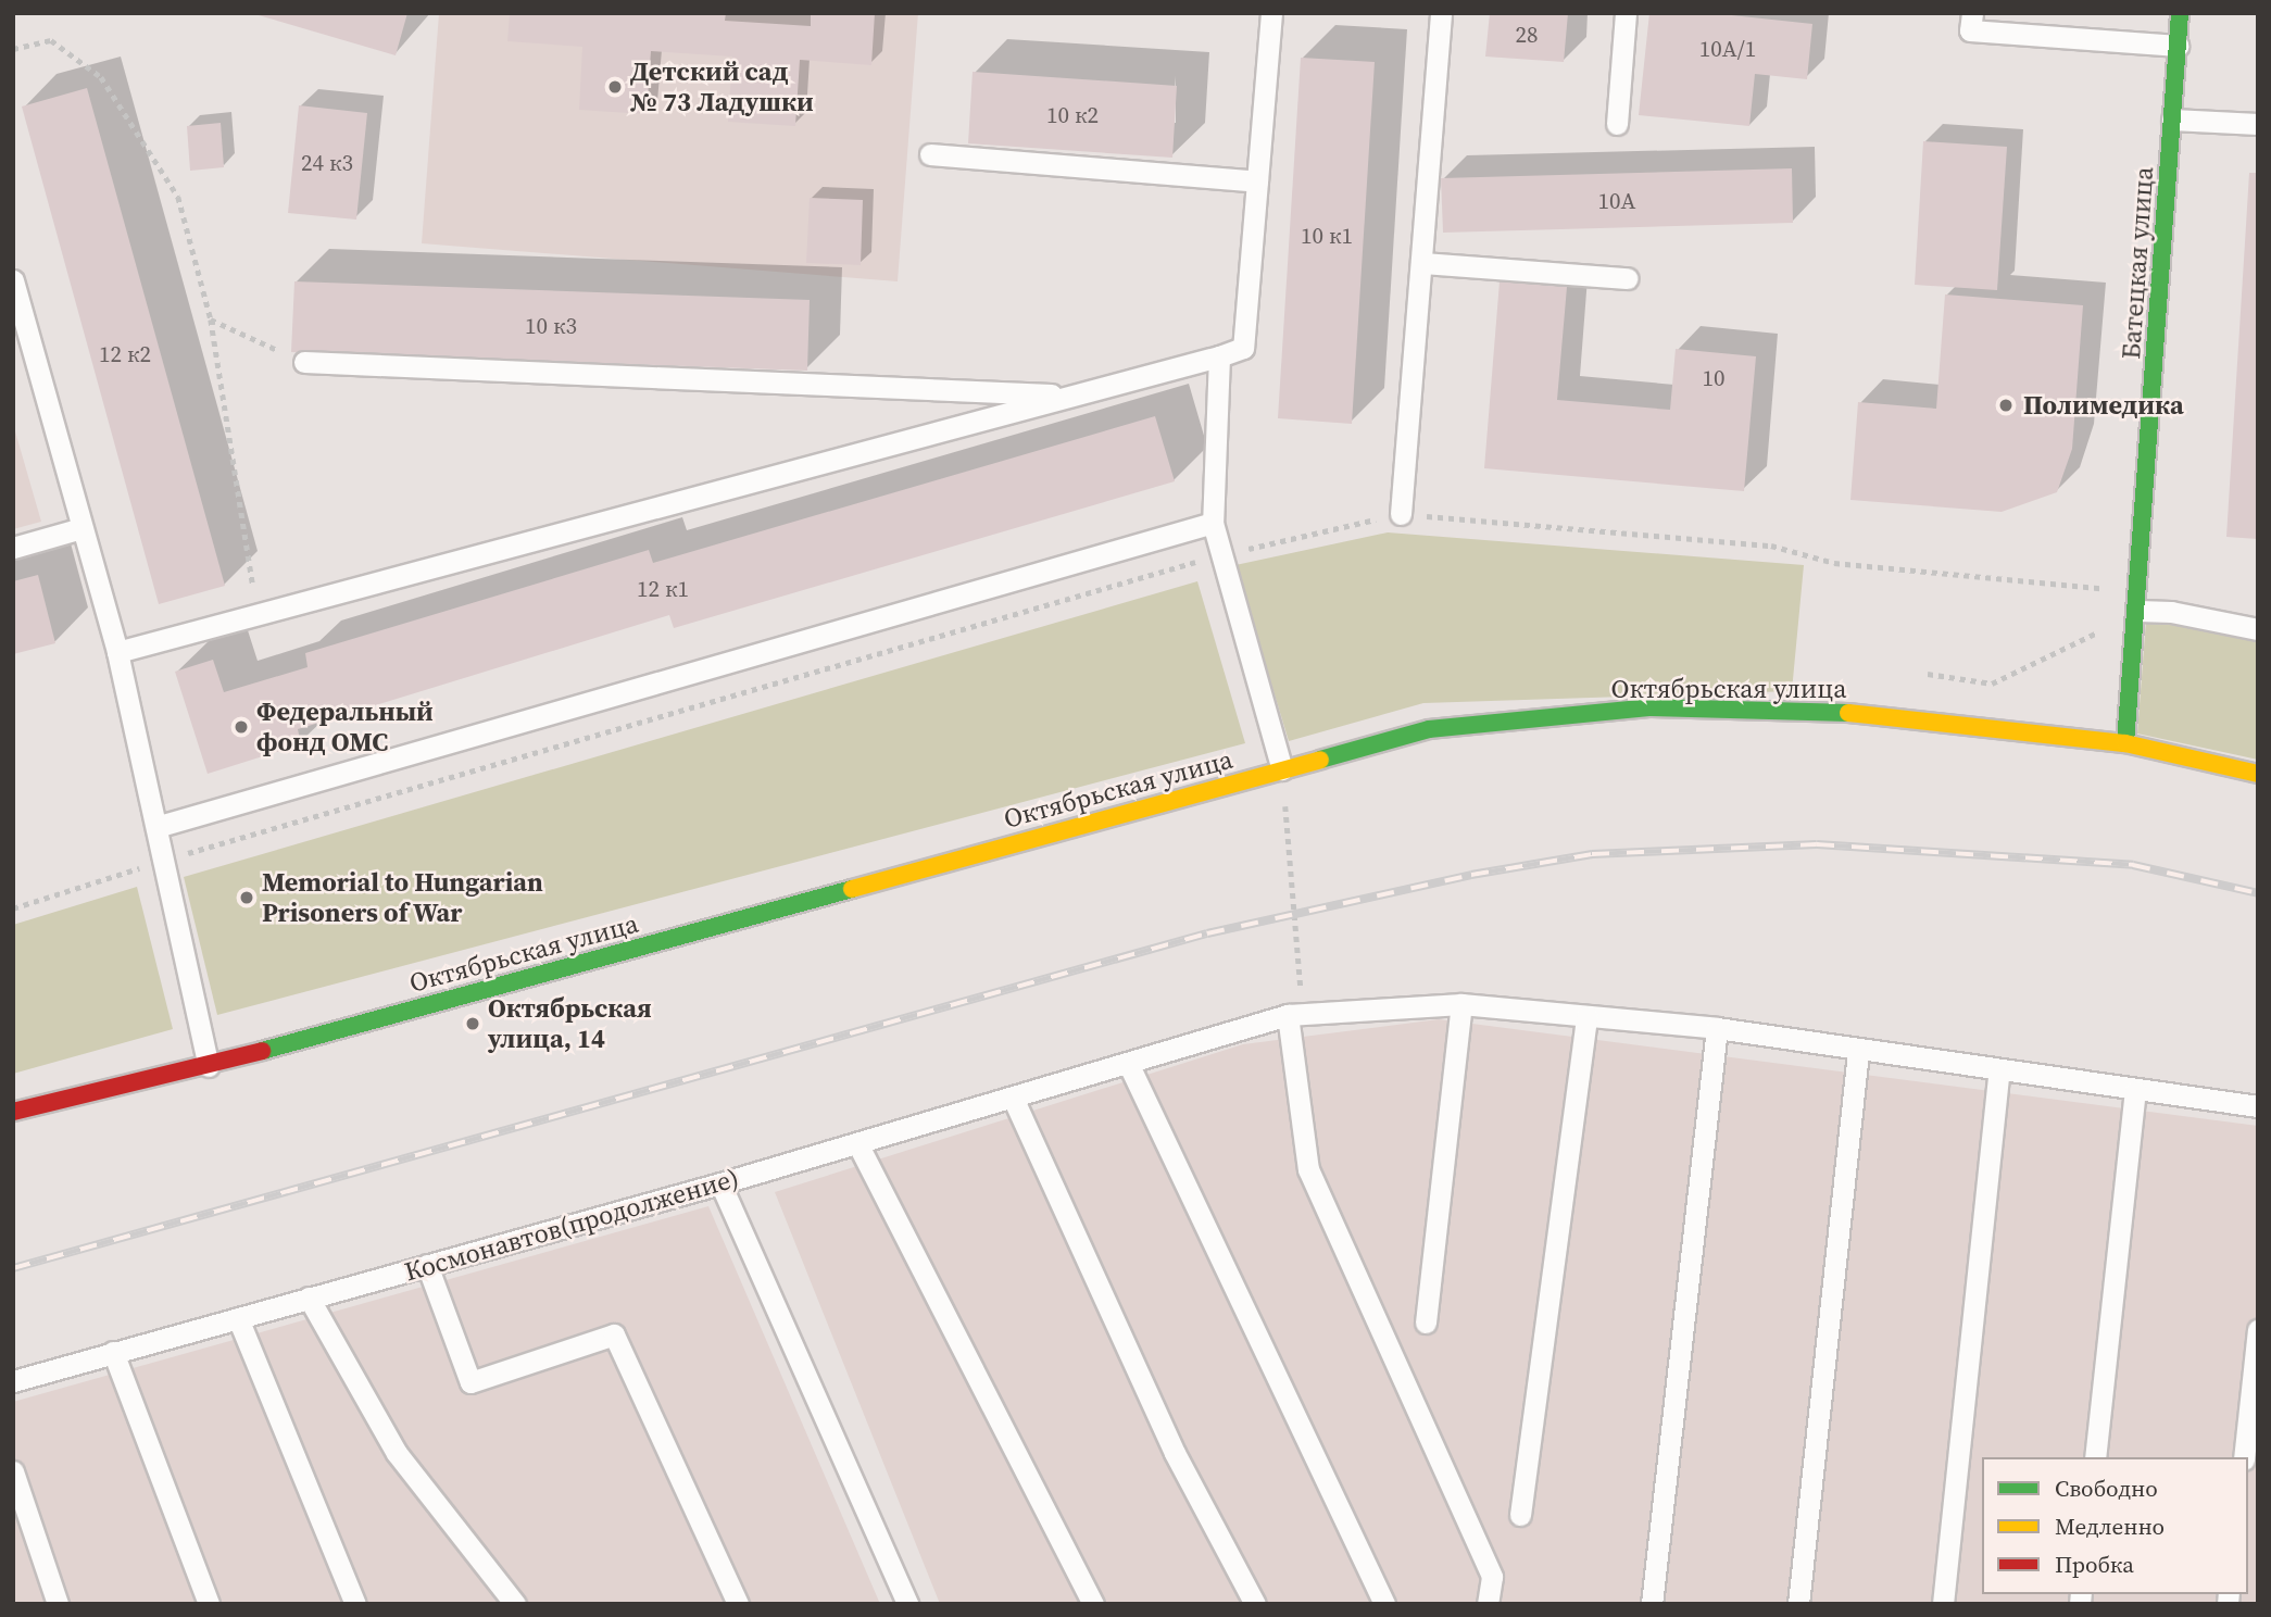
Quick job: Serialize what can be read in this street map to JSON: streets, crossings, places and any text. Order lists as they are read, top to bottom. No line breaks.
{"streets":{"main road":["Батецкая улица","Октябрьская улица"],"lane":["Космонавтов(продолжение)"]},"crossings":[["Батецкая улица","Октябрьская улица"]],"places":["Детский сад № 73 Ладушки","Полимедика","Федеральный фонд ОМС","Memorial to Hungarian Prisoners of War","Октябрьская улица, 14"],"house_numbers":["28","10А/1","10 к2","24 к3","10А","10 к1","10 к3","12 к2","10","12 к1"],"legend":["Свободно","Медленно","Пробка"]}
